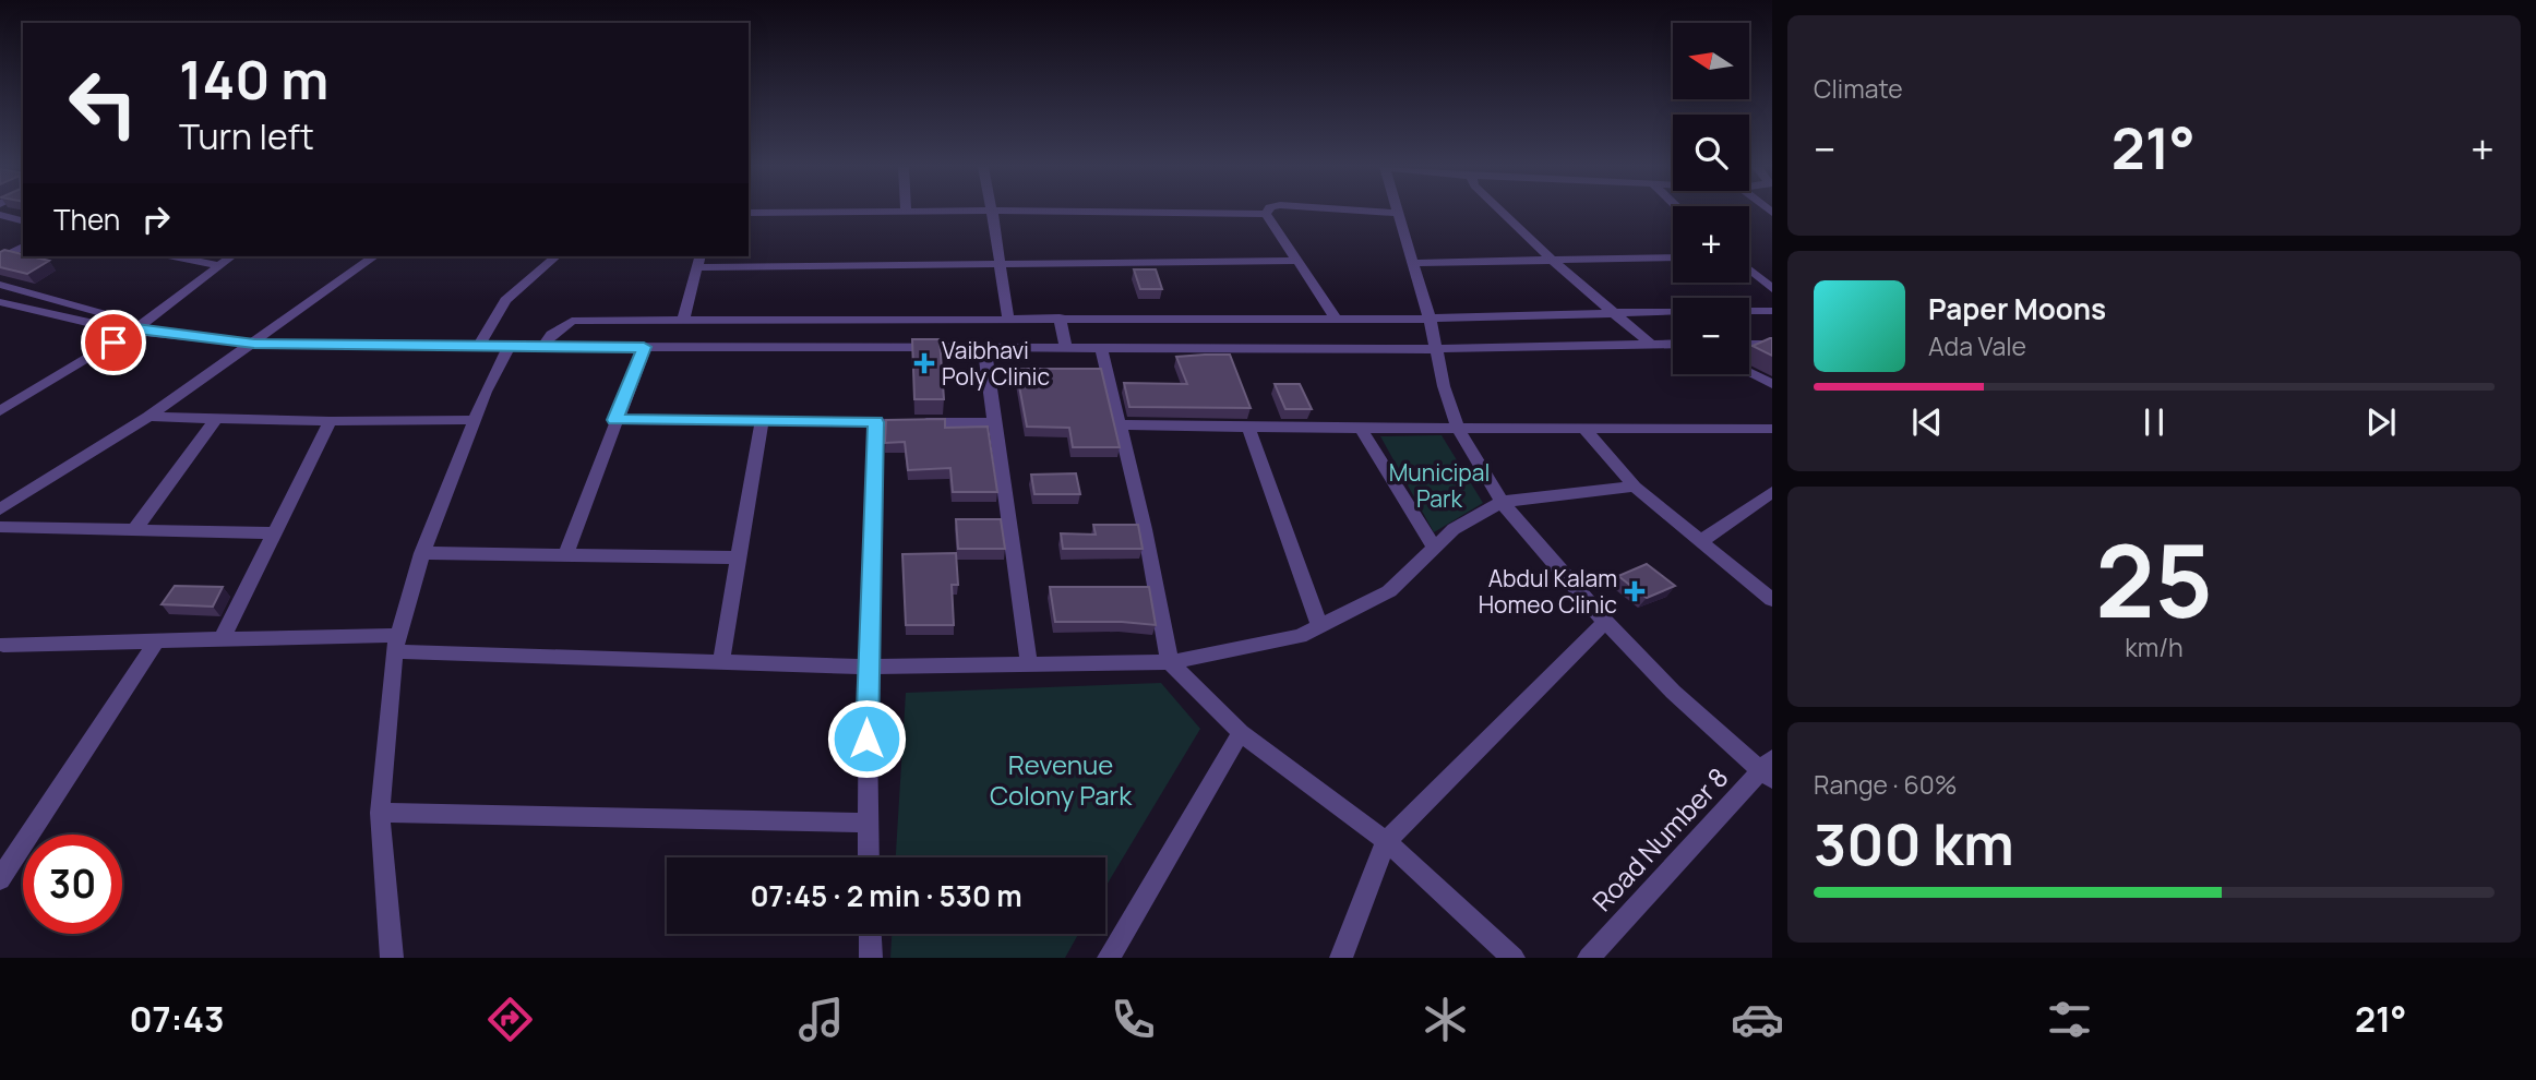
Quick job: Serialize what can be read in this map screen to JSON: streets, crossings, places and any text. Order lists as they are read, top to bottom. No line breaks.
{"streets":{"street":["Road Number 8"]},"parks":["Municipal Park","Revenue Colony Park"],"places":{"health":["Vaibhavi Poly Clinic","Abdul Kalam Homeo Clinic"]},"north":"left","page":{"tile":["Climate",["25","km/h"],["Range · 60%","300 km"]],"map_buttons":["+","−"],"turn":["140 m","Turn left"],"heat":["−","21°","+"],"then":"Then","song":["Paper Moons","Ada Vale"],"limit":"30","trip":"07:45 · 2 min · 530 m","tabs":["07:43","21°"]}}
